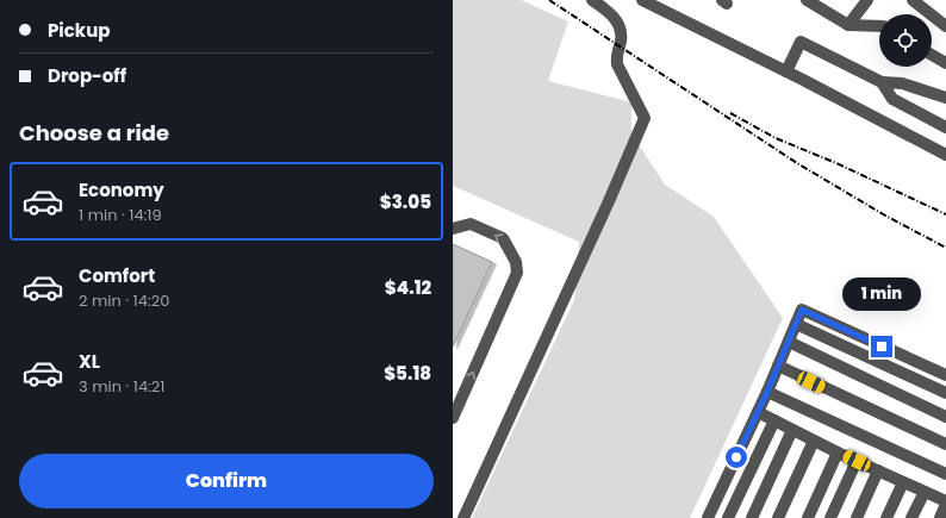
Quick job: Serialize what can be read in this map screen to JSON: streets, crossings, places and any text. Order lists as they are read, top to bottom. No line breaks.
{"page":{"banner":["Pickup","Drop-off"],"heading":"Choose a ride","list":[{"name":"Economy","note":"1 min · 14:19","value":"$3.05"},{"name":"Comfort","note":"2 min · 14:20","value":"$4.12"},{"name":"XL","note":"3 min · 14:21","value":"$5.18"}],"bubble":"1 min","buttons":"Confirm"}}
